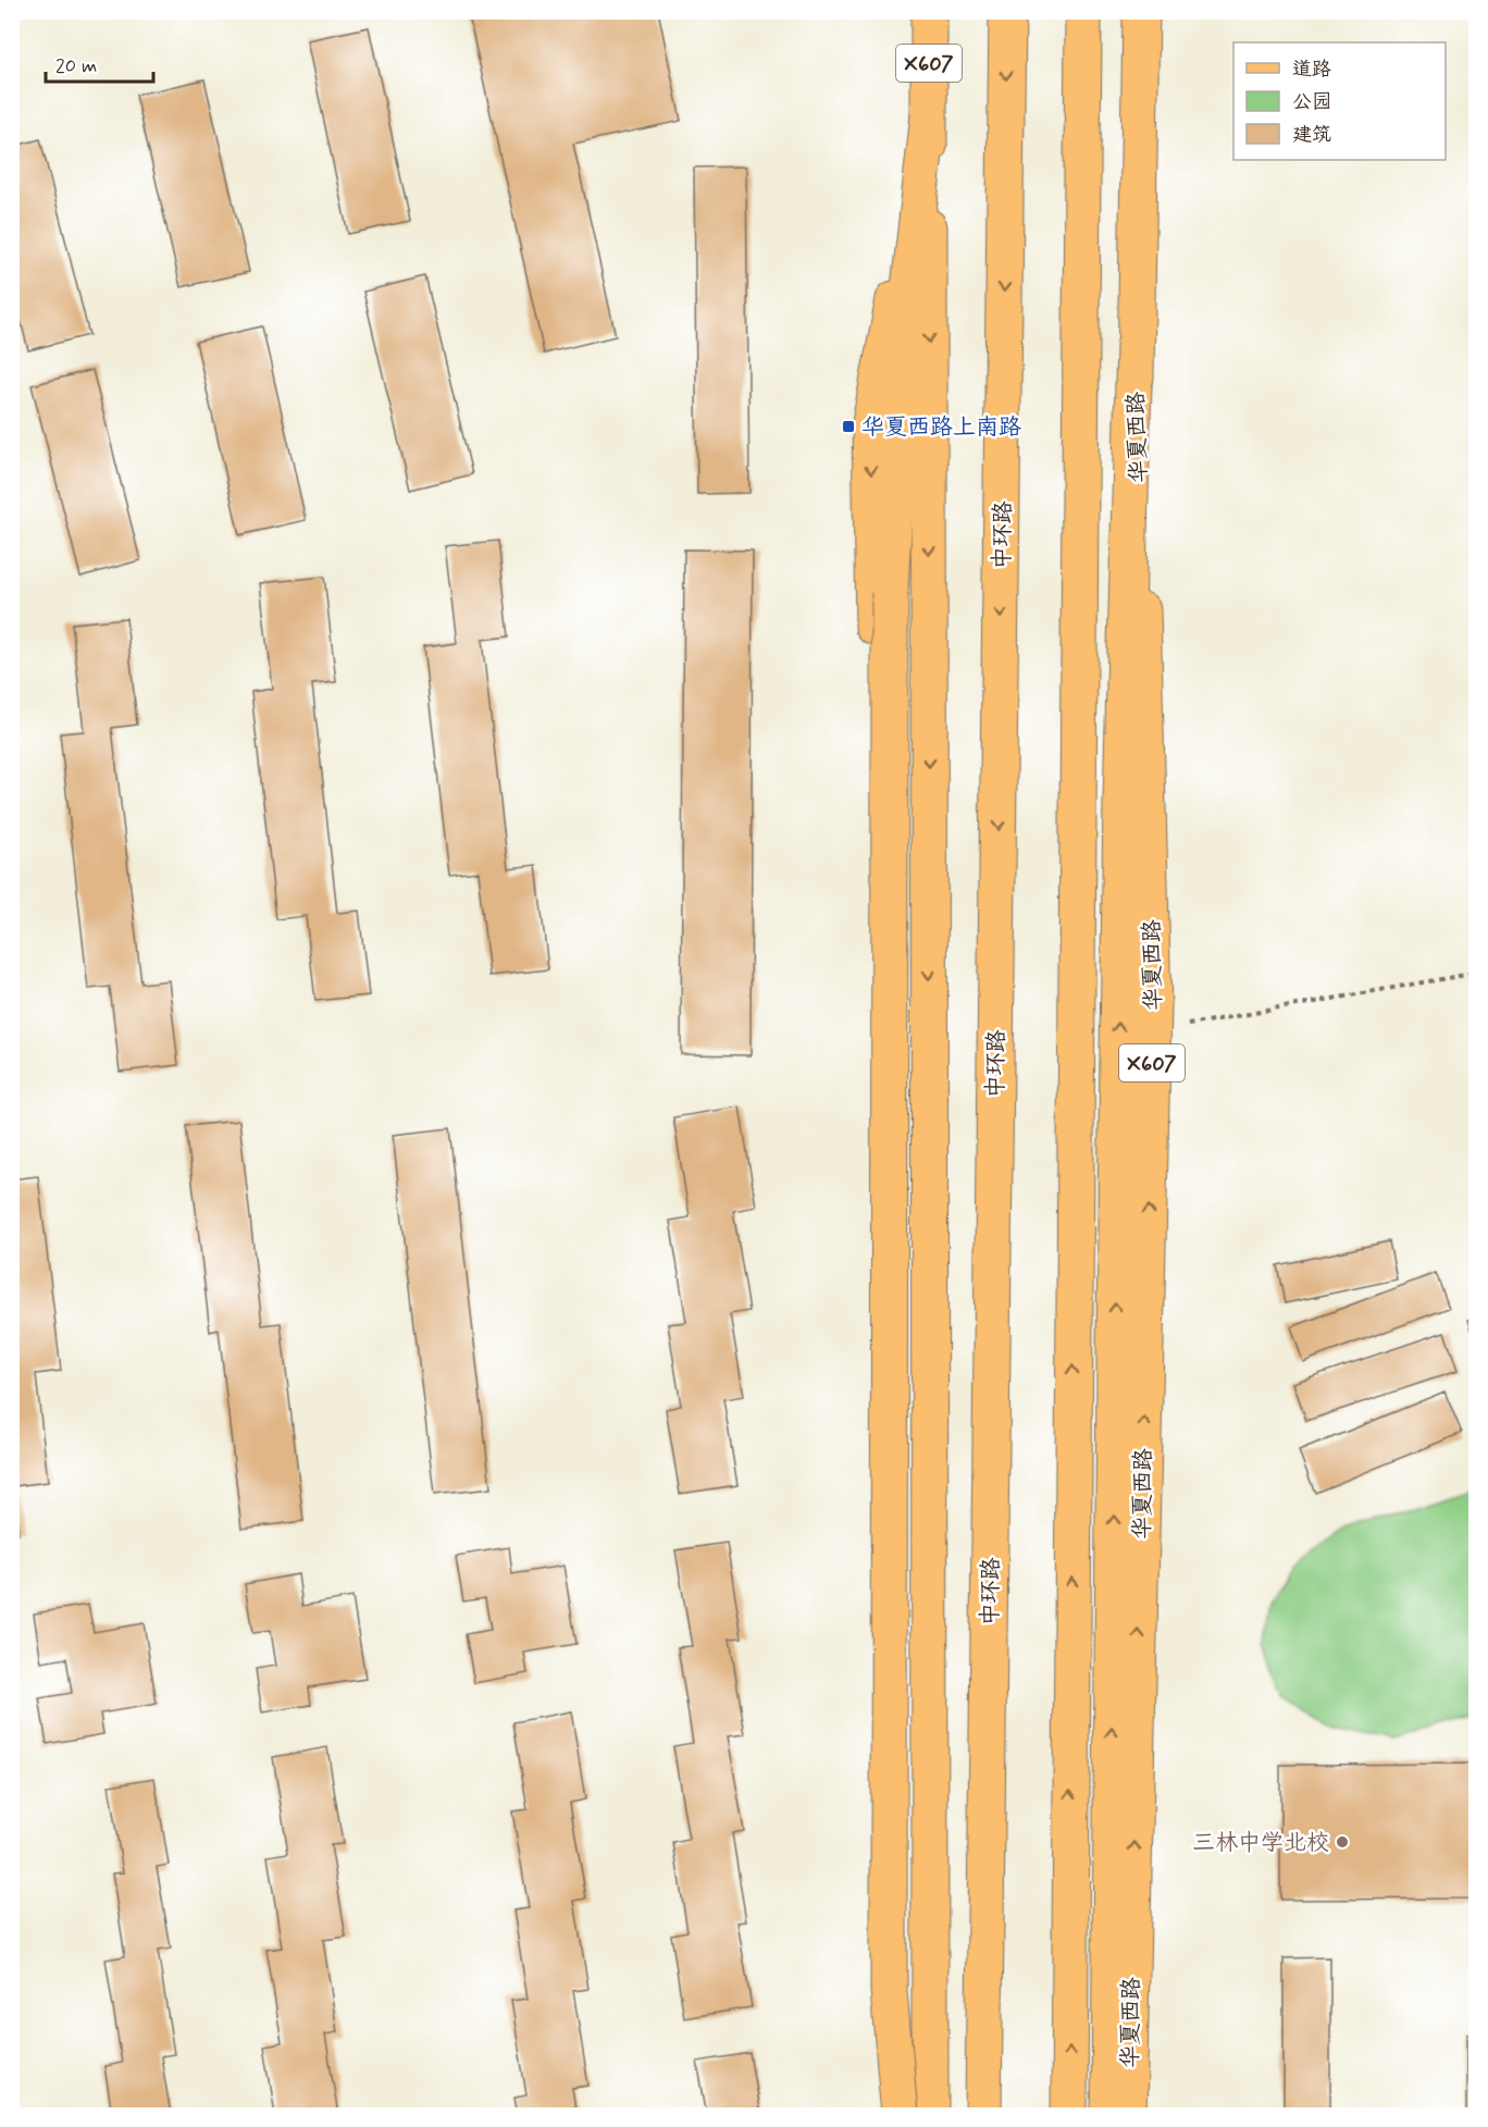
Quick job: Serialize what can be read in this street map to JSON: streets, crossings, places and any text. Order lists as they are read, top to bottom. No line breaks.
{"streets":{"main road":["X607","华夏西路","中环路"]},"places":{"transit":["华夏西路上南路"],"other":["三林中学北校"]},"legend":["道路","公园","建筑"],"scale_bar":"20 m"}
